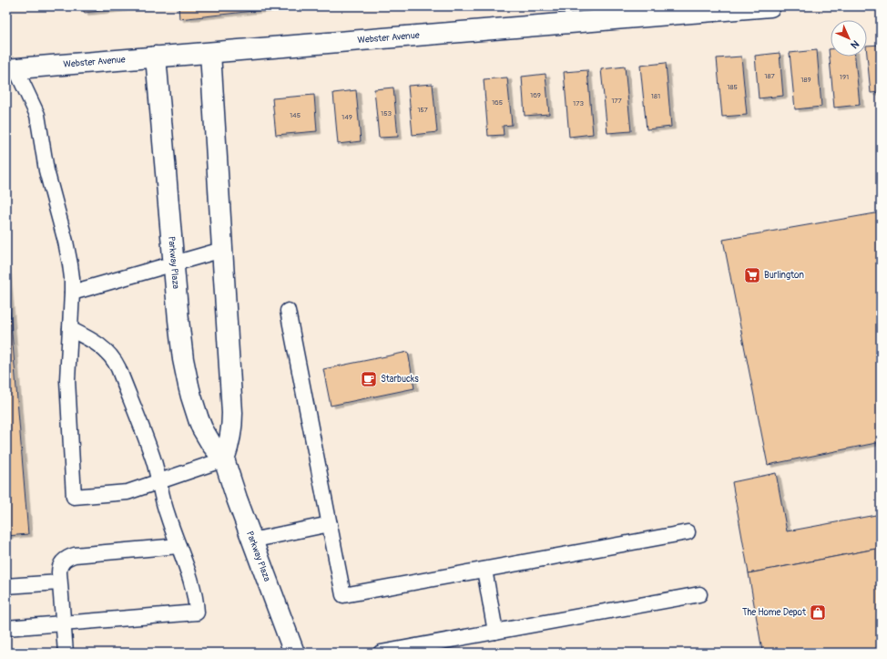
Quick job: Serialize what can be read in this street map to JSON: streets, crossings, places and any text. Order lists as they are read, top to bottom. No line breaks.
{"streets":{"street":["Webster Avenue","Parkway Plaza"]},"crossings":[["Webster Avenue","Parkway Plaza"]],"places":{"supermarket":["Burlington"],"cafe":["Starbucks"],"shop":["The Home Depot"]},"house_numbers":["187","191","189","185","169","181","177","165","173","157","153","145","149"],"north":"bottom right"}
